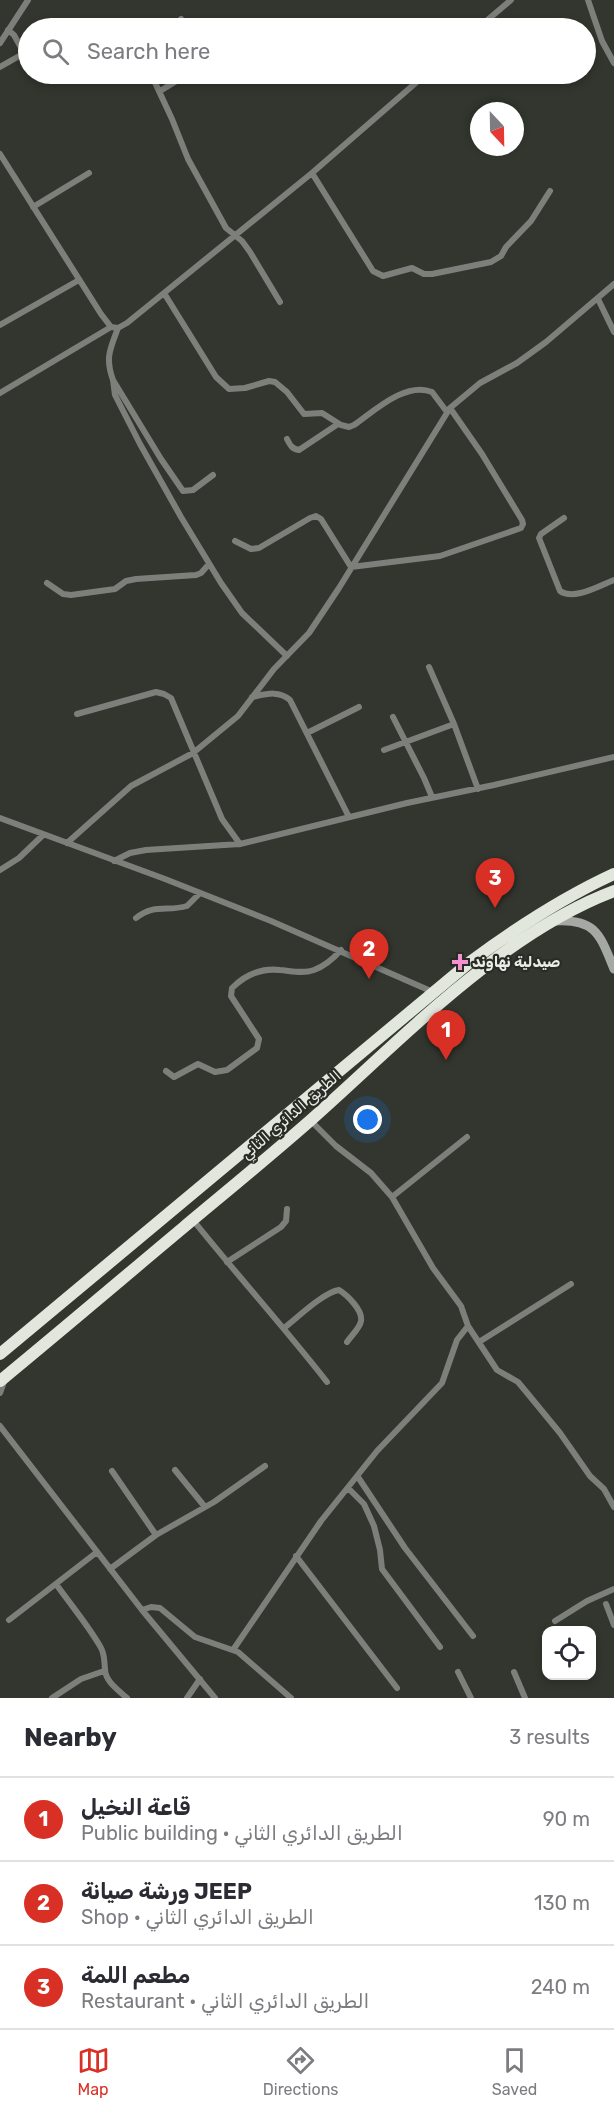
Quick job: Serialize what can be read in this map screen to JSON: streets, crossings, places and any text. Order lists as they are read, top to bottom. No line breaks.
{"streets":{"highway":["الطريق الدائري الثاني"]},"places":{"health":["صيدلية نهاوند"]},"north":"bottom","page":{"search":"Search here","pins":["3","2","1"],"heading":["Nearby","3 results"],"list":[{"mark":"1","name":"قاعة النخيل","note":"Public building · الطريق الدائري الثاني","value":"90 m"},{"mark":"2","name":"ورشة صيانة JEEP","note":"Shop · الطريق الدائري الثاني","value":"130 m"},{"mark":"3","name":"مطعم اللمة","note":"Restaurant · الطريق الدائري الثاني","value":"240 m"}],"nav":["Map","Directions","Saved"]}}
